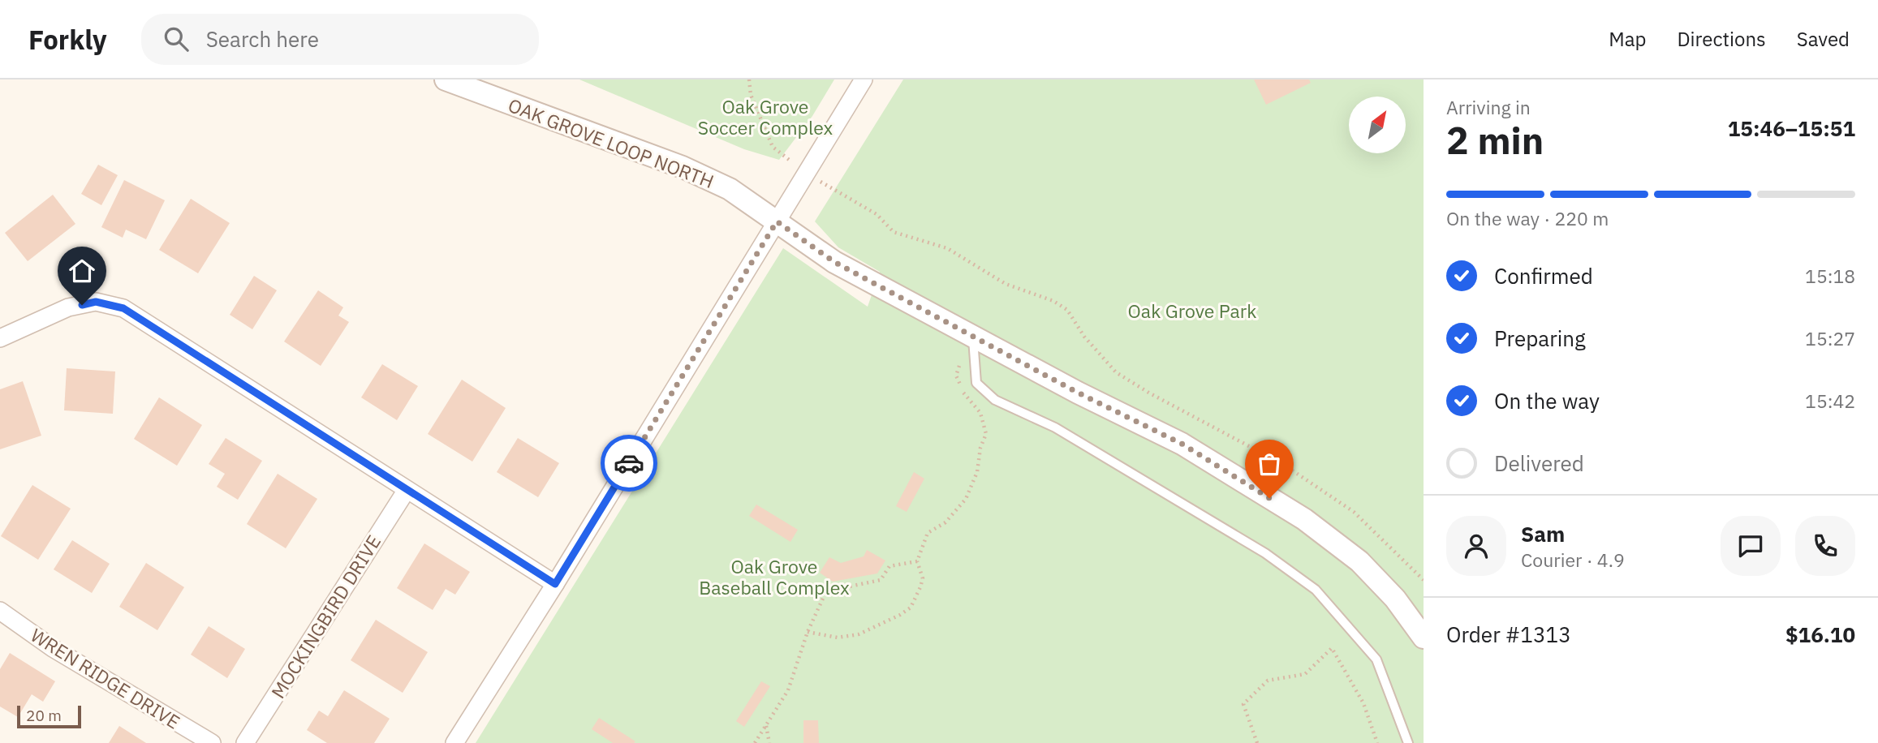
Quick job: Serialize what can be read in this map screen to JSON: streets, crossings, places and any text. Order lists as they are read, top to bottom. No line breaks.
{"streets":{"street":["OAK GROVE LOOP NORTH","MOCKINGBIRD DRIVE","WREN RIDGE DRIVE"]},"parks":["Oak Grove Soccer Complex","Oak Grove Park","Oak Grove Baseball Complex"],"scale_bar":"20 m","north":"top right","page":{"header":"Forkly","search":"Search here","nav":["Map","Directions","Saved"],"heading":["2 min","Arriving in","15:46–15:51"],"panel":["Sam","Courier · 4.9","Order #1313","$16.10"],"bar":"On the way · 220 m","list":[["Confirmed","15:18"],["Preparing","15:27"],["On the way","15:42"],"Delivered"],"scale":"20 m"}}
